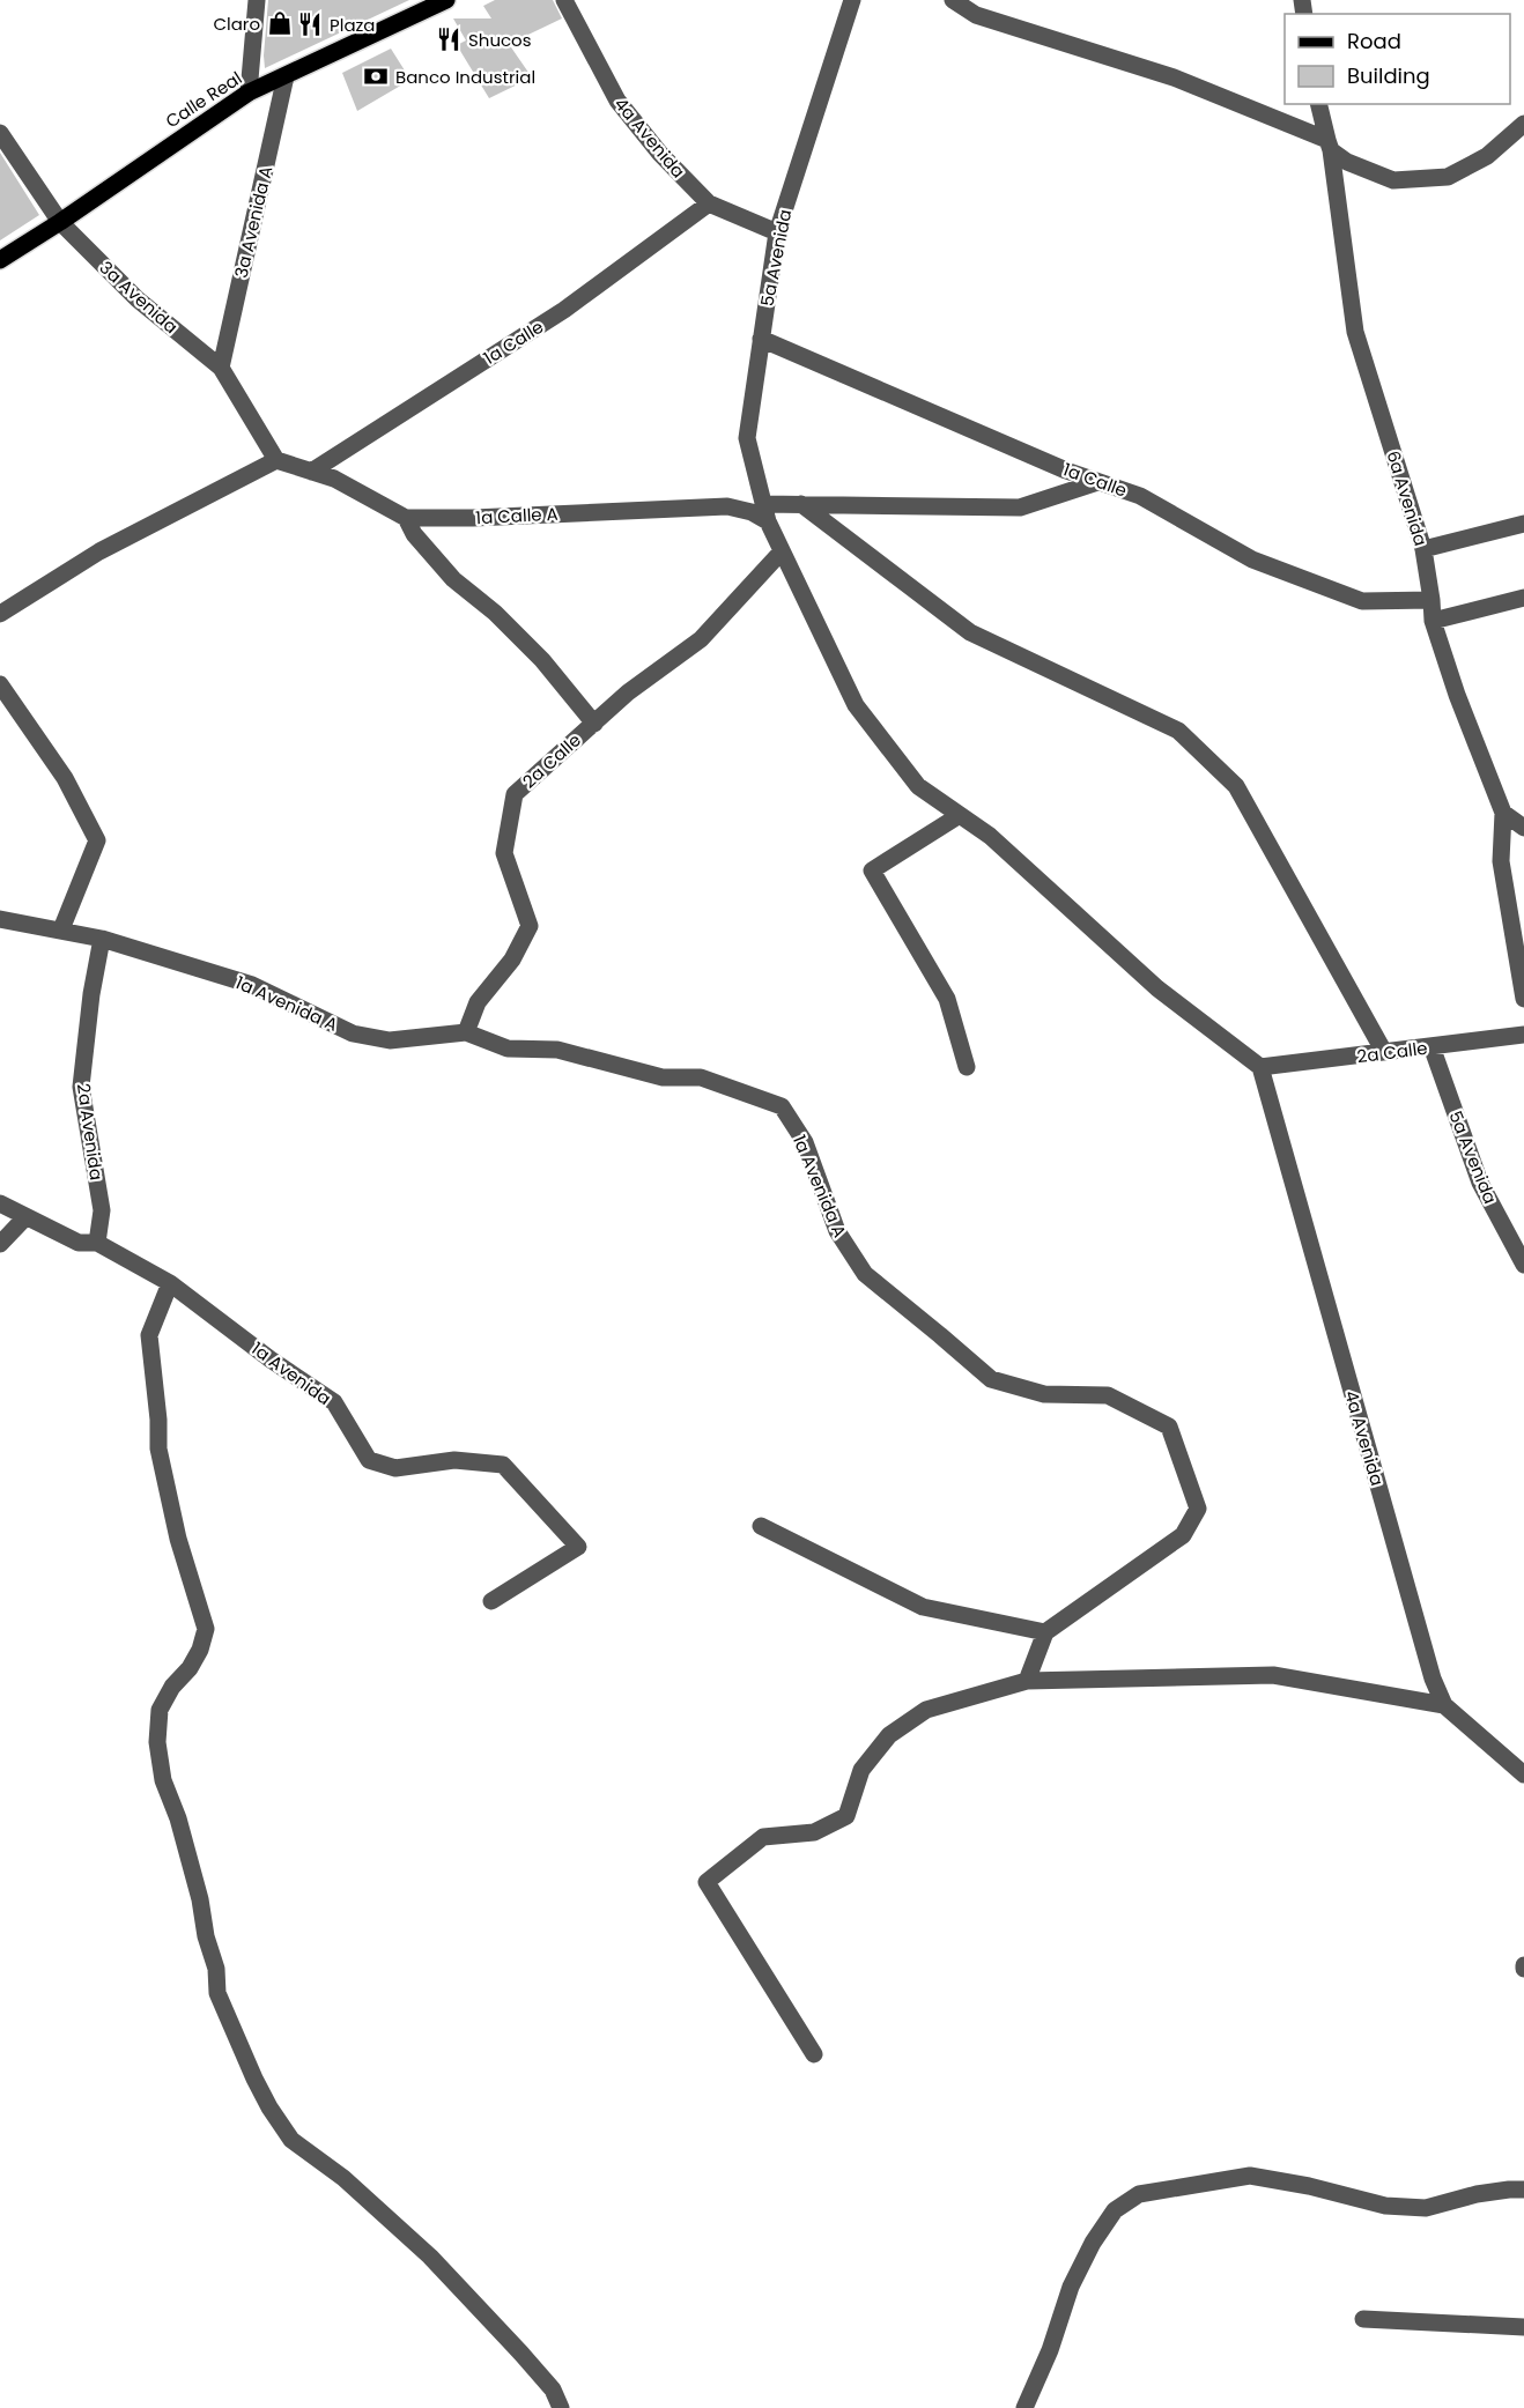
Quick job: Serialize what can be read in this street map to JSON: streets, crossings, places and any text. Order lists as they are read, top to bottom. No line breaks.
{"streets":{"main road":["Calle Real"],"street":["4a Avenida","3a Avenida A","5a Avenida","3a Avenida","1a Calle","6a Avenida","1a Calle A","2a Calle","1a Avenida A","2a Avenida","1a Avenida"]},"crossings":[["Calle Real","3a Avenida A"],["Calle Real","3a Avenida"],["4a Avenida","5a Avenida"],["4a Avenida","1a Calle"],["4a Avenida","2a Calle"],["3a Avenida A","3a Avenida"],["5a Avenida","1a Calle"],["5a Avenida","1a Calle A"],["5a Avenida","2a Calle"],["3a Avenida","1a Calle A"],["1a Calle","6a Avenida"],["1a Calle","1a Calle A"],["2a Calle","1a Avenida A"],["1a Avenida A","2a Avenida"],["2a Avenida","1a Avenida"]],"places":{"shop":["Claro"],"restaurant":["Plaza","Shucos"],"bank":["Banco Industrial"]},"legend":["Road","Building"]}
